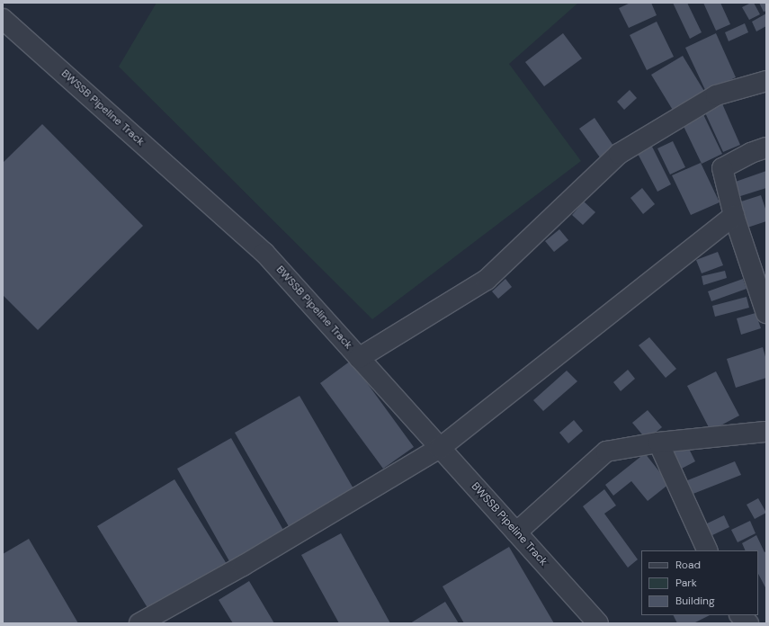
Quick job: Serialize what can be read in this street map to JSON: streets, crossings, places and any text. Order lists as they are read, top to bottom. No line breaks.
{"streets":{"street":["BWSSB Pipeline Track"]},"legend":["Road","Park","Building"]}
